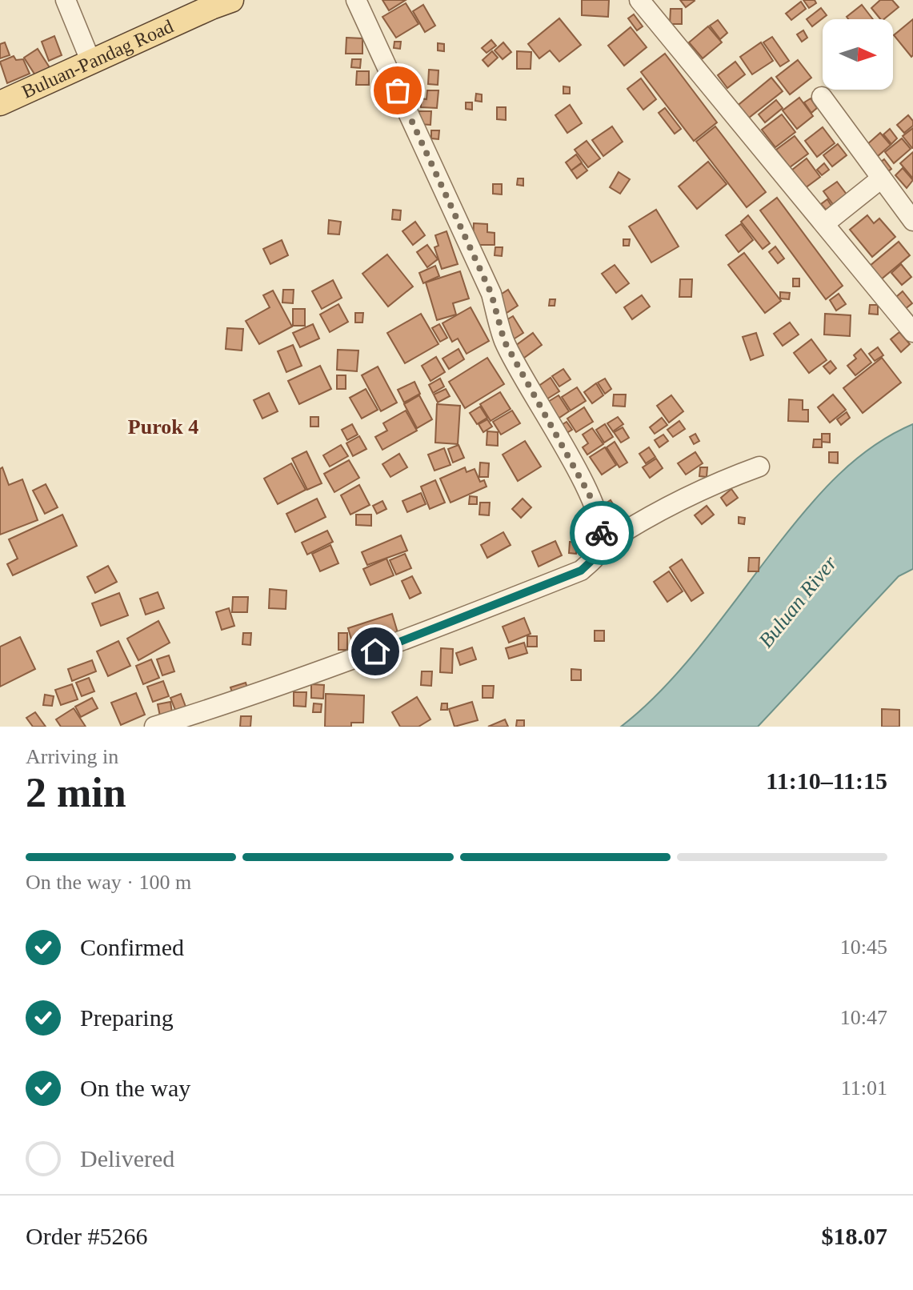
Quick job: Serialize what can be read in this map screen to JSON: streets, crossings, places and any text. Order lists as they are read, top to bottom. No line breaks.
{"streets":{"main road":["Buluan-Pandag Road"]},"districts":["Purok 4"],"water":["Buluan River"],"north":"right","page":{"heading":["2 min","Arriving in","11:10–11:15"],"panel":["Order #5266","$18.07"],"bar":"On the way · 100 m","list":[["Confirmed","10:45"],["Preparing","10:47"],["On the way","11:01"],"Delivered"]}}
